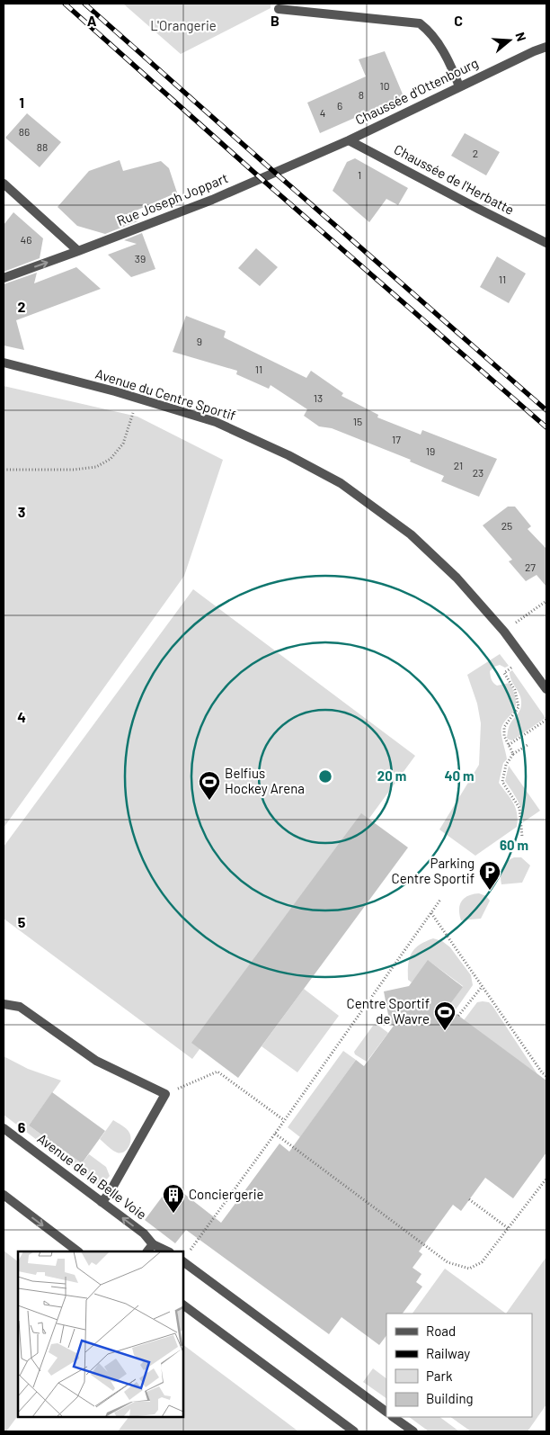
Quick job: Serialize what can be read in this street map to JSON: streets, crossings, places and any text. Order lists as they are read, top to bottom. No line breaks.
{"streets":{"street":["Chaussée d'Ottenbourg","Chaussée de l'Herbatte","Rue Joseph Joppart","Avenue du Centre Sportif","Avenue de la Belle Voie"]},"crossings":[["Chaussée d'Ottenbourg","Chaussée de l'Herbatte"],["Chaussée d'Ottenbourg","Rue Joseph Joppart"],["Chaussée de l'Herbatte","Rue Joseph Joppart"]],"parks":["L'Orangerie"],"places":{"sports":["Belfius Hockey Arena","Centre Sportif de Wavre"],"parking":["Parking Centre Sportif"],"building":["Conciergerie"]},"house_numbers":["10","8","6","4","86","88","2","1","46","39","11","9","11","13","15","17","19","21","23","25","27"],"legend":["Road","Railway","Park","Building"],"north":"right","grid":{"columns":["A","B","C"],"rows":["1","2","3","4","5","6"]},"rings":["20 m","40 m","60 m"]}
